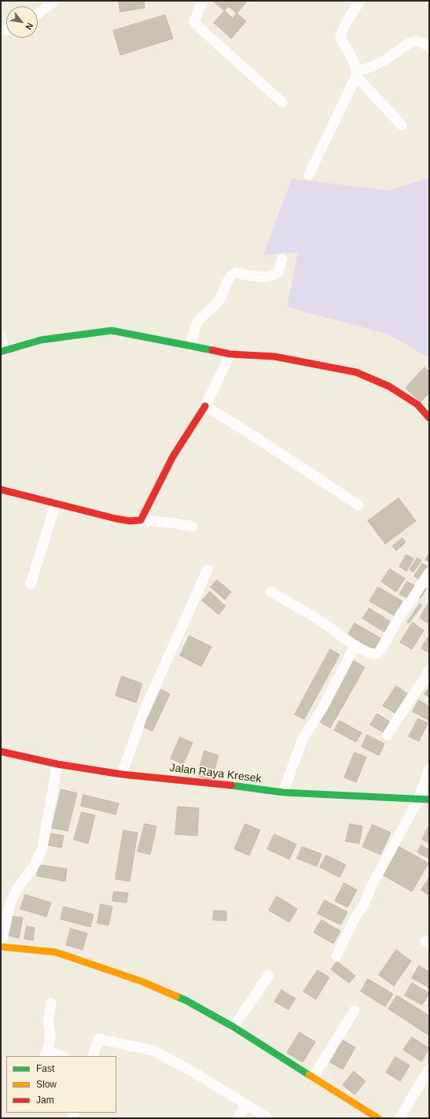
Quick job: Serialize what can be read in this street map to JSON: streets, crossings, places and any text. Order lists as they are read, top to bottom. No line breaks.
{"streets":{"street":["Jalan Raya Kresek"]},"legend":["Fast","Slow","Jam"],"north":"bottom right"}
